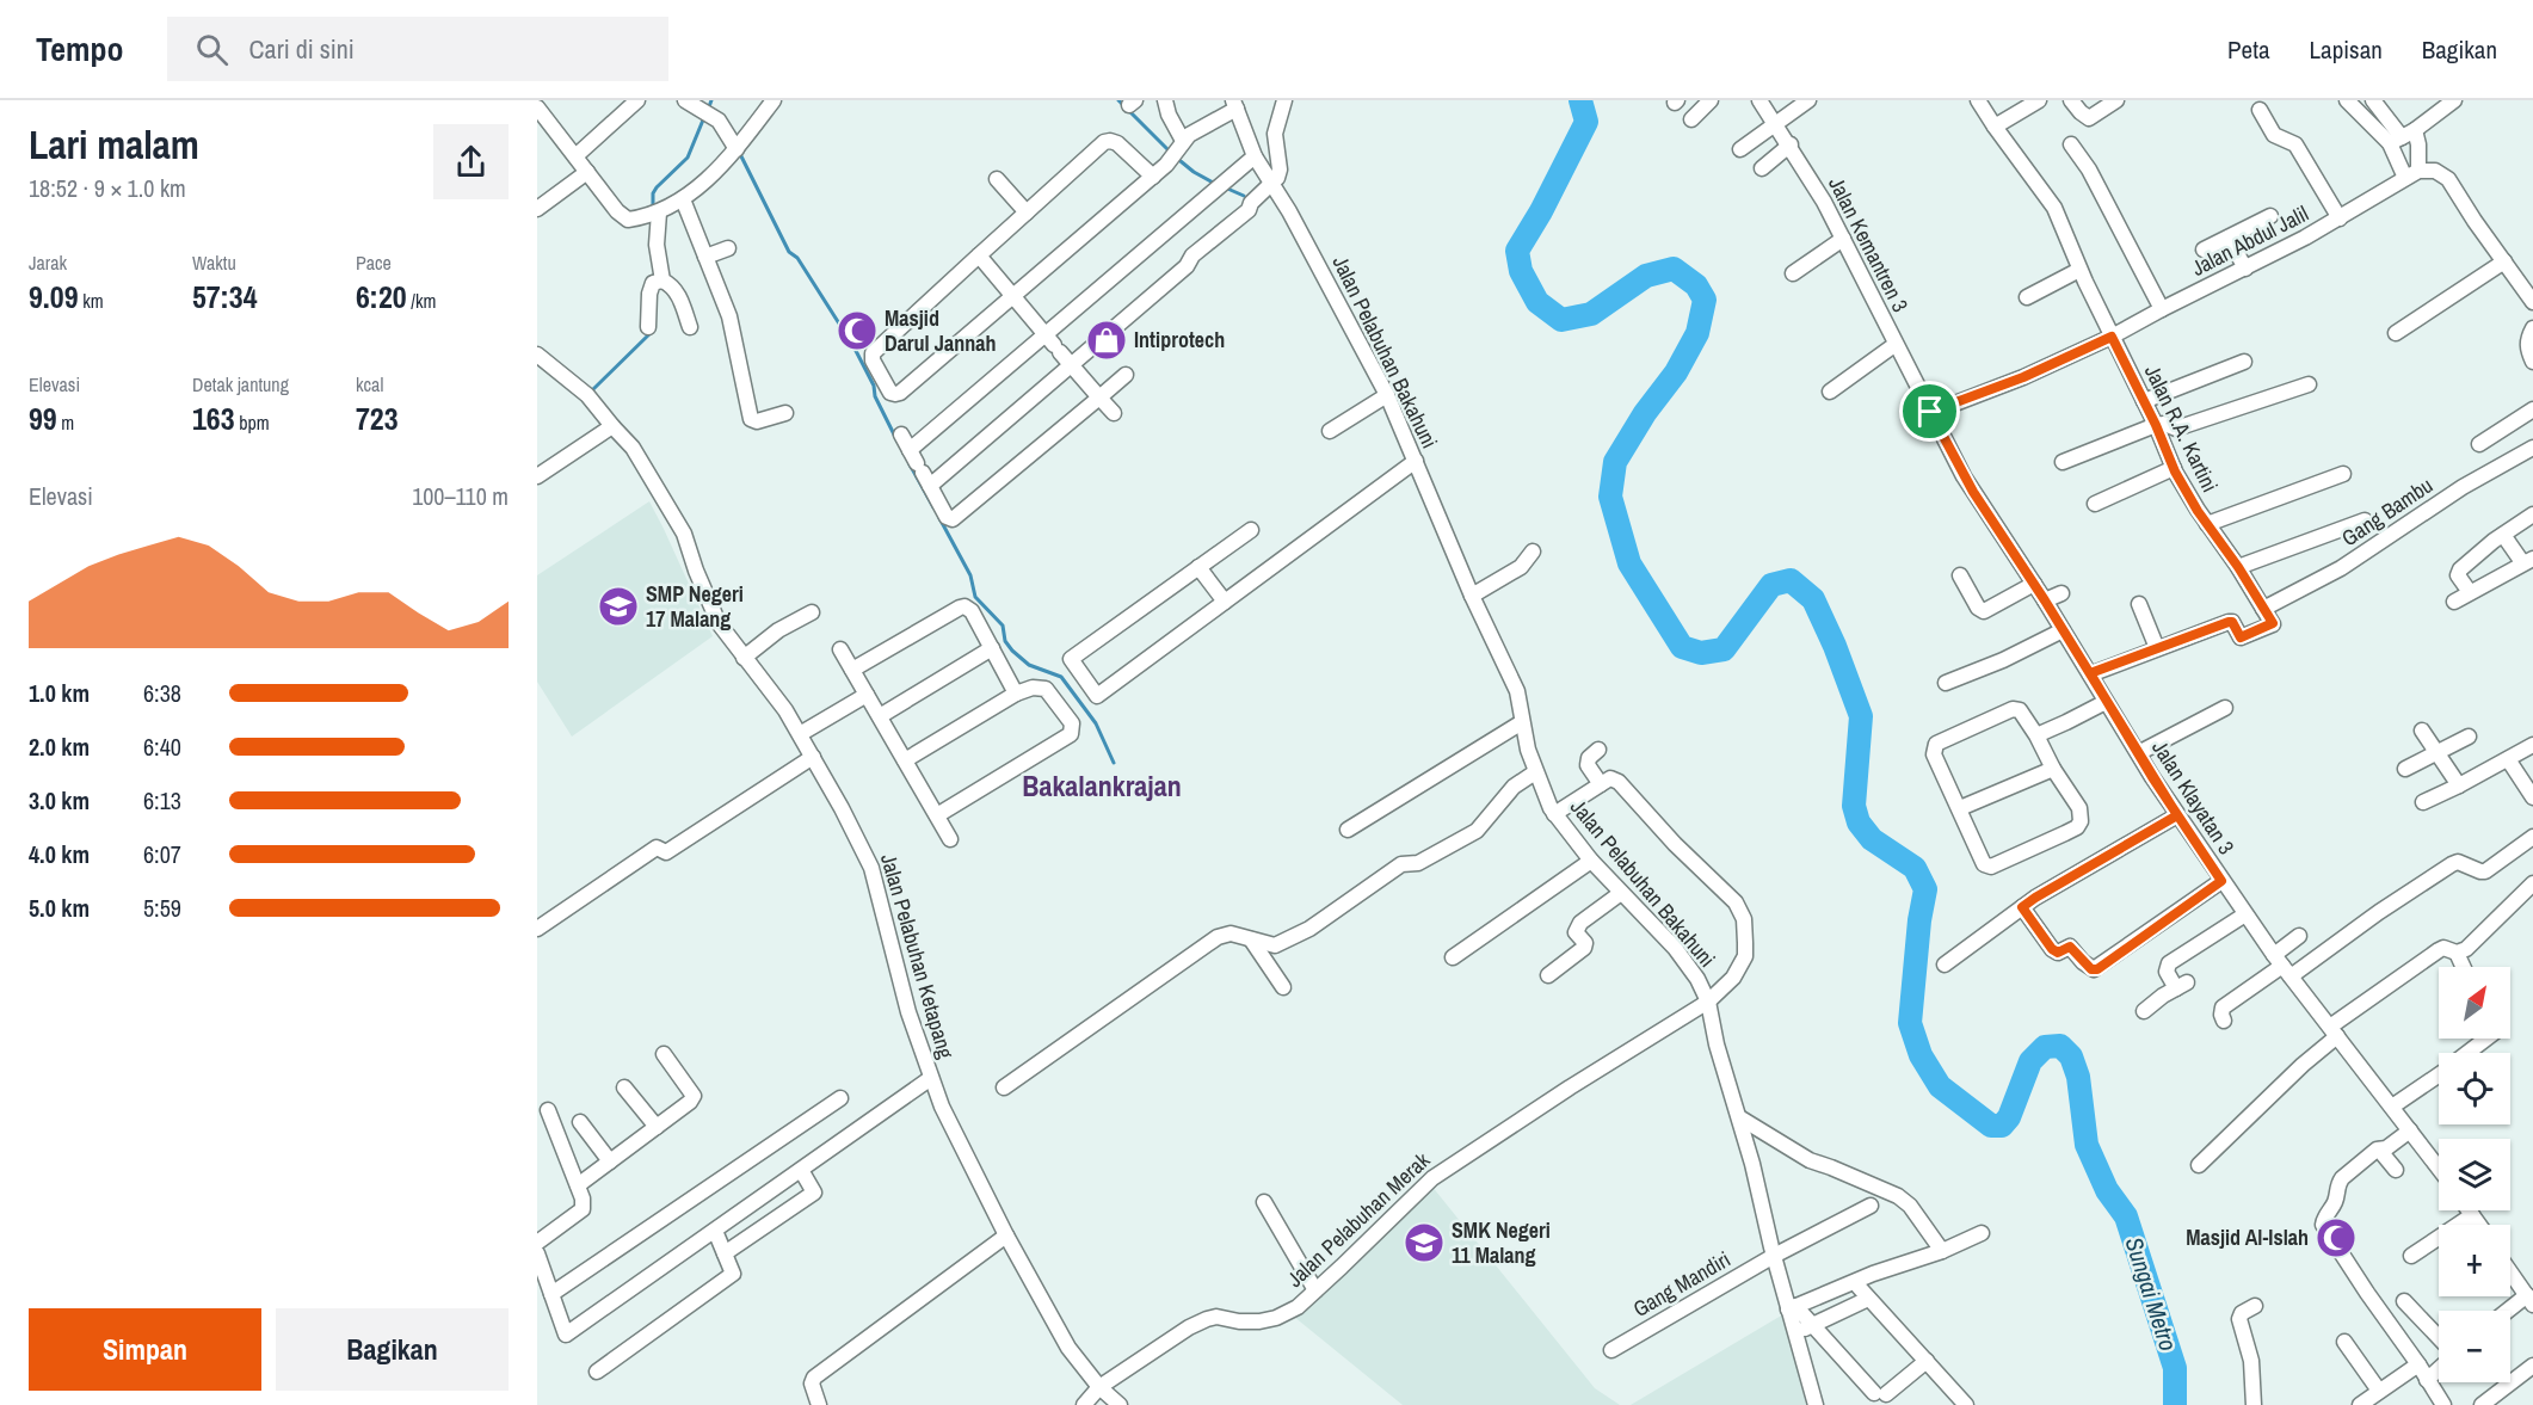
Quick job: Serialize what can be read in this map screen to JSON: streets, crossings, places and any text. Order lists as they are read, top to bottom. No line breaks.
{"streets":{"street":["Jalan Abdul Jalil","Jalan Kemantren 3","Jalan Pelabuhan Bakahuni","Jalan R.A. Kartini","Gang Bambu","Jalan Klayatan 3","Jalan Pelabuhan Ketapang","Jalan Pelabuhan Merak","Gang Mandiri"]},"crossings":[["Jalan Abdul Jalil","Jalan Kemantren 3"],["Jalan Abdul Jalil","Jalan R.A. Kartini"],["Jalan Abdul Jalil","Jalan Klayatan 3"],["Jalan Kemantren 3","Jalan Klayatan 3"],["Jalan Pelabuhan Bakahuni","Jalan Pelabuhan Merak"],["Jalan Pelabuhan Bakahuni","Gang Mandiri"],["Jalan R.A. Kartini","Gang Bambu"],["Jalan Pelabuhan Ketapang","Jalan Pelabuhan Merak"]],"districts":["Bakalankrajan"],"water":["Sungai Metro"],"places":{"mosque":["Masjid Darul Jannah","Masjid Al-Islah"],"shop":["Intiprotech"],"school or university":["SMP Negeri 17 Malang","SMK Negeri 11 Malang"]},"north":"top right","page":{"header":"Tempo","search":"Cari di sini","nav":["Peta","Lapisan","Bagikan"],"heading":["Lari malam","18:52 · 9 × 1.0 km"],"stats":[["Jarak","9.09 km"],["Waktu","57:34"],["Pace","6:20 /km"],["Elevasi","99 m"],["Detak jantung","163 bpm"],["kcal","723"]],"chart":["Elevasi","100–110 m"],"list":[{"name":"1.0 km","note":"6:38"},{"name":"2.0 km","note":"6:40"},{"name":"3.0 km","note":"6:13"},{"name":"4.0 km","note":"6:07"},{"name":"5.0 km","note":"5:59"}],"map_buttons":["+","−"],"buttons":["Simpan","Bagikan"]}}
